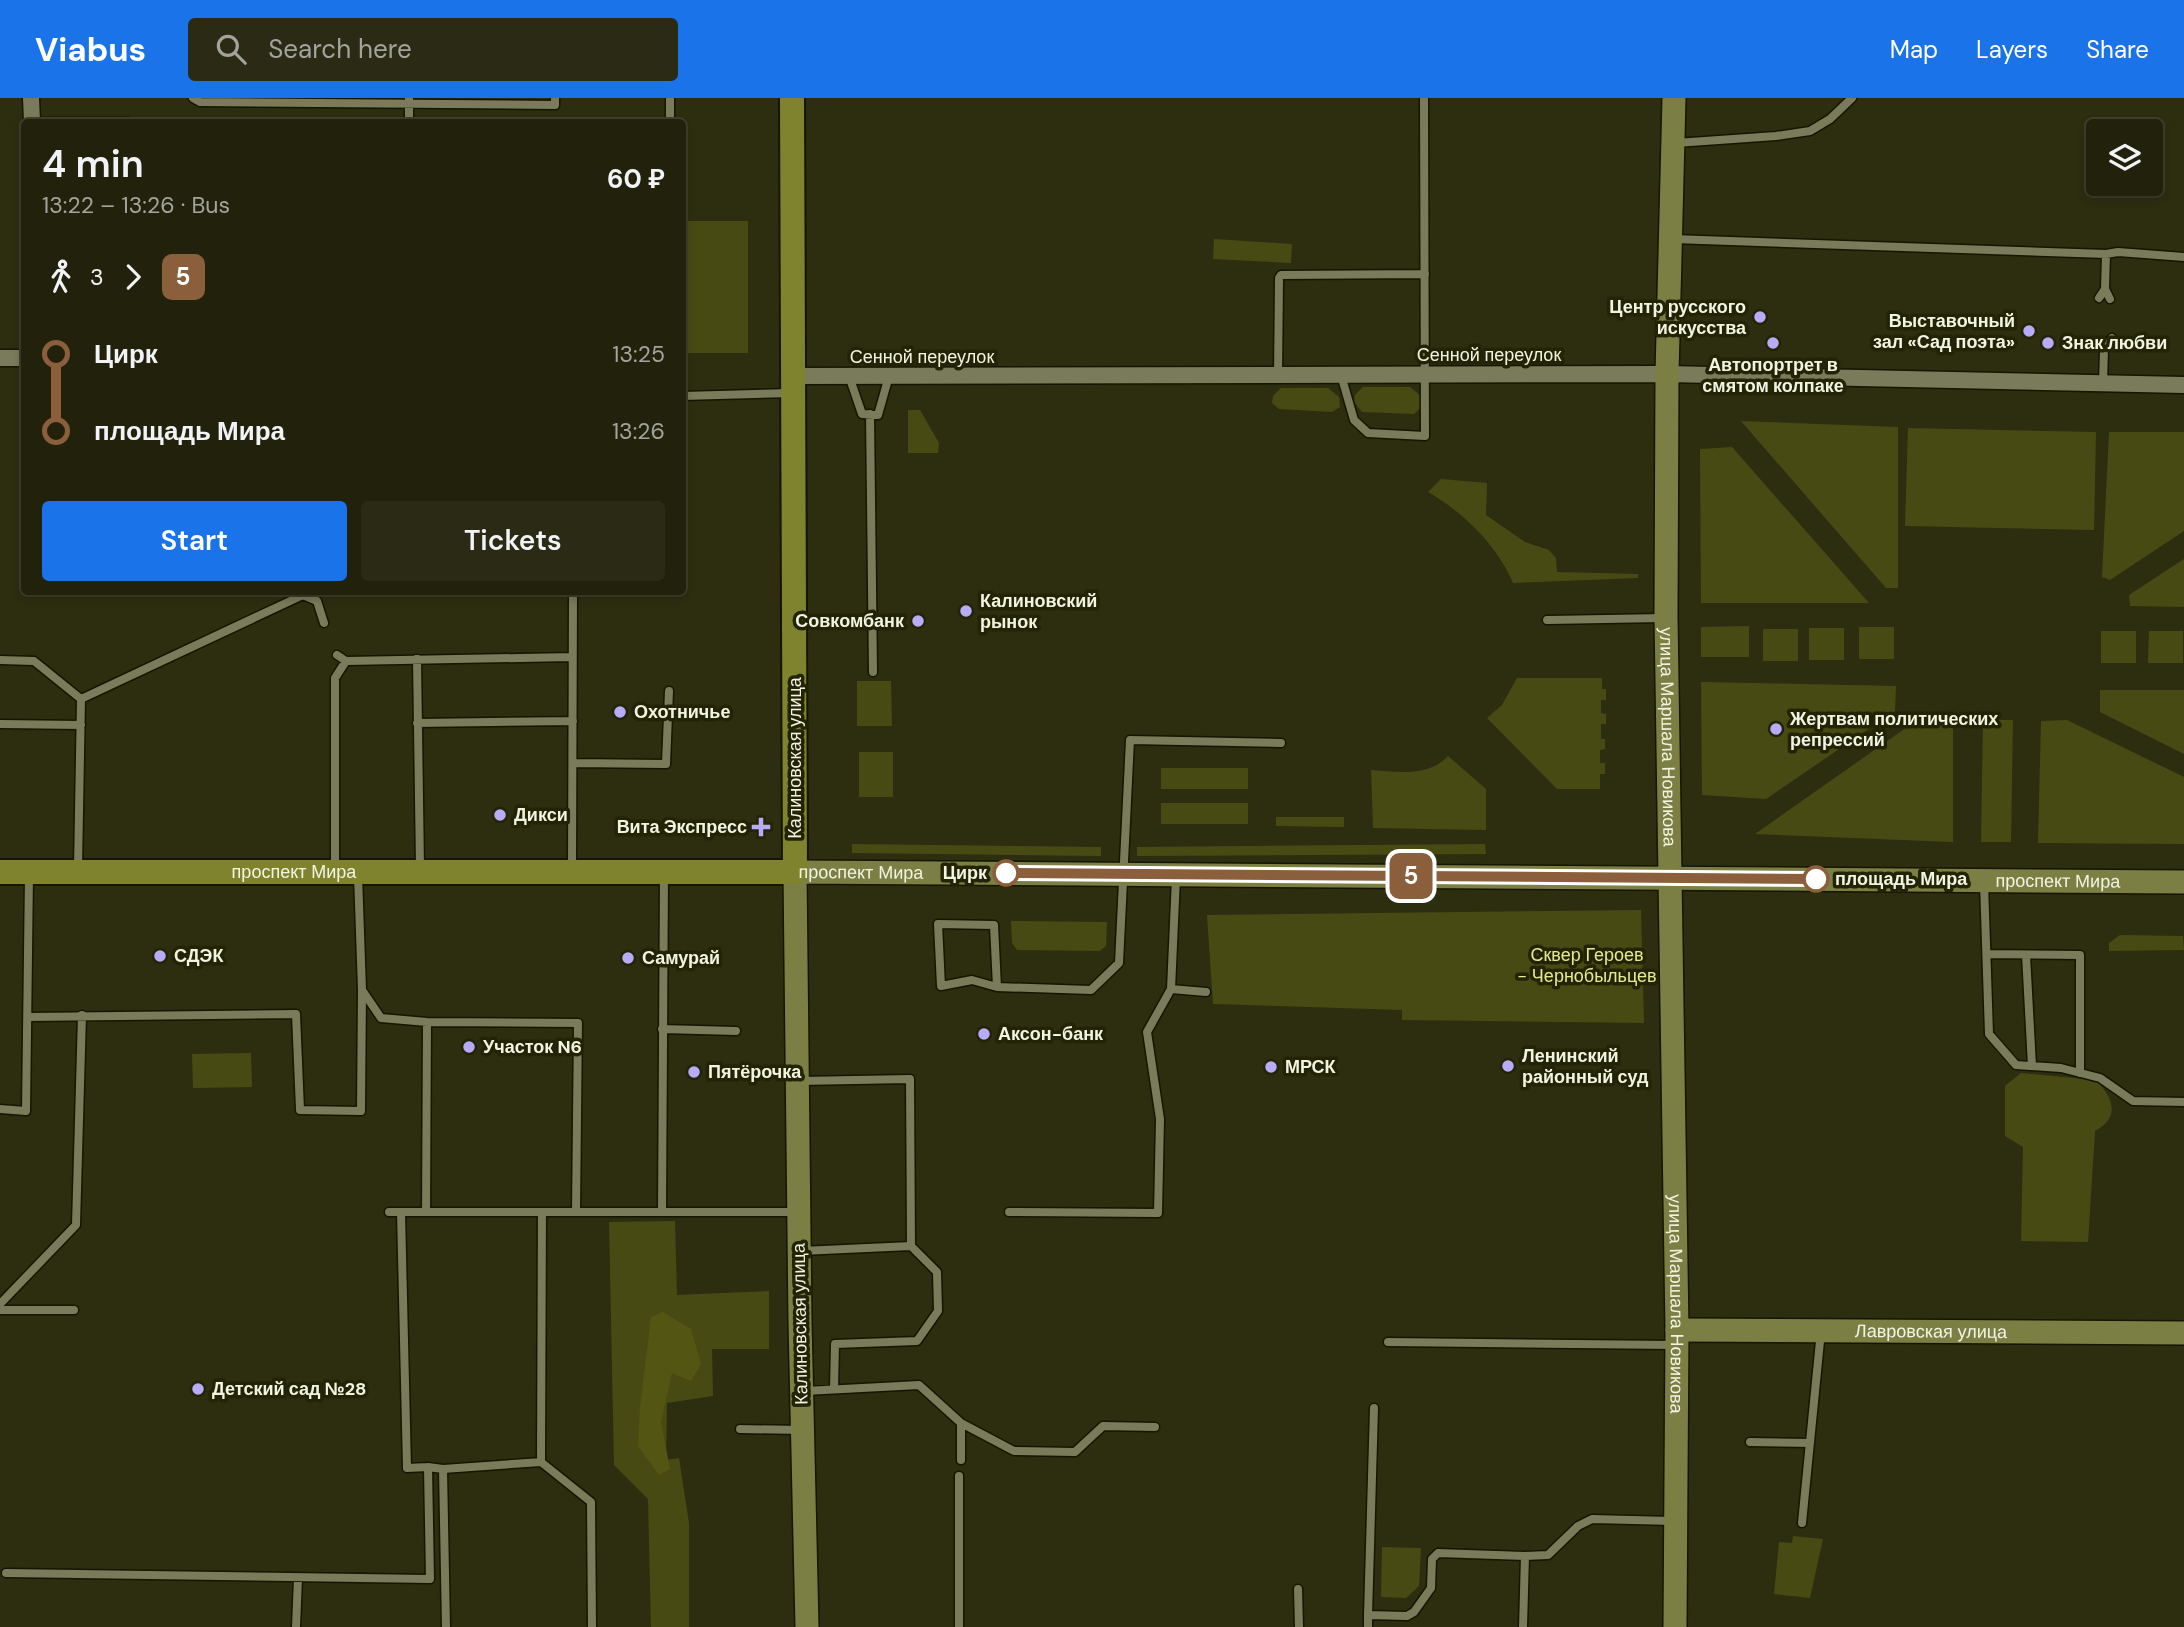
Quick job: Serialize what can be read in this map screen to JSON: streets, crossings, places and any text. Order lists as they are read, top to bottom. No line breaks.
{"streets":{"main road":["улица Маршала Новикова","Калиновская улица","проспект Мира","Лавровская улица"],"street":["Сенной переулок"]},"crossings":[["Сенной переулок","улица Маршала Новикова"],["Сенной переулок","Калиновская улица"],["улица Маршала Новикова","проспект Мира"],["улица Маршала Новикова","Лавровская улица"],["Калиновская улица","проспект Мира"]],"parks":["Сквер Героев - Чернобыльцев"],"places":{"other":["Центр русского искусства","Выставочный зал «Сад поэта»","Автопортрет в смятом колпаке","Знак любви","Калиновский рынок","Совкомбанк","Охотничье","Жертвам политических репрессий","Дикси","Цирк","площадь Мира","СДЭК","Самурай","Аксон-банк","Участок N6","Ленинский районный суд","МРСК","Пятёрочка","Детский сад №28"],"health":["Вита Экспресс"]},"lines":["bus line 5"],"page":{"header":"Viabus","search":"Search here","nav":["Map","Layers","Share"],"on_map":"5","heading":["4 min","13:22 – 13:26 · Bus","60 ₽"],"legs":["3","5"],"list":[{"name":"Цирк","value":"13:25"},{"name":"площадь Мира","value":"13:26"}],"buttons":["Start","Tickets"]}}
